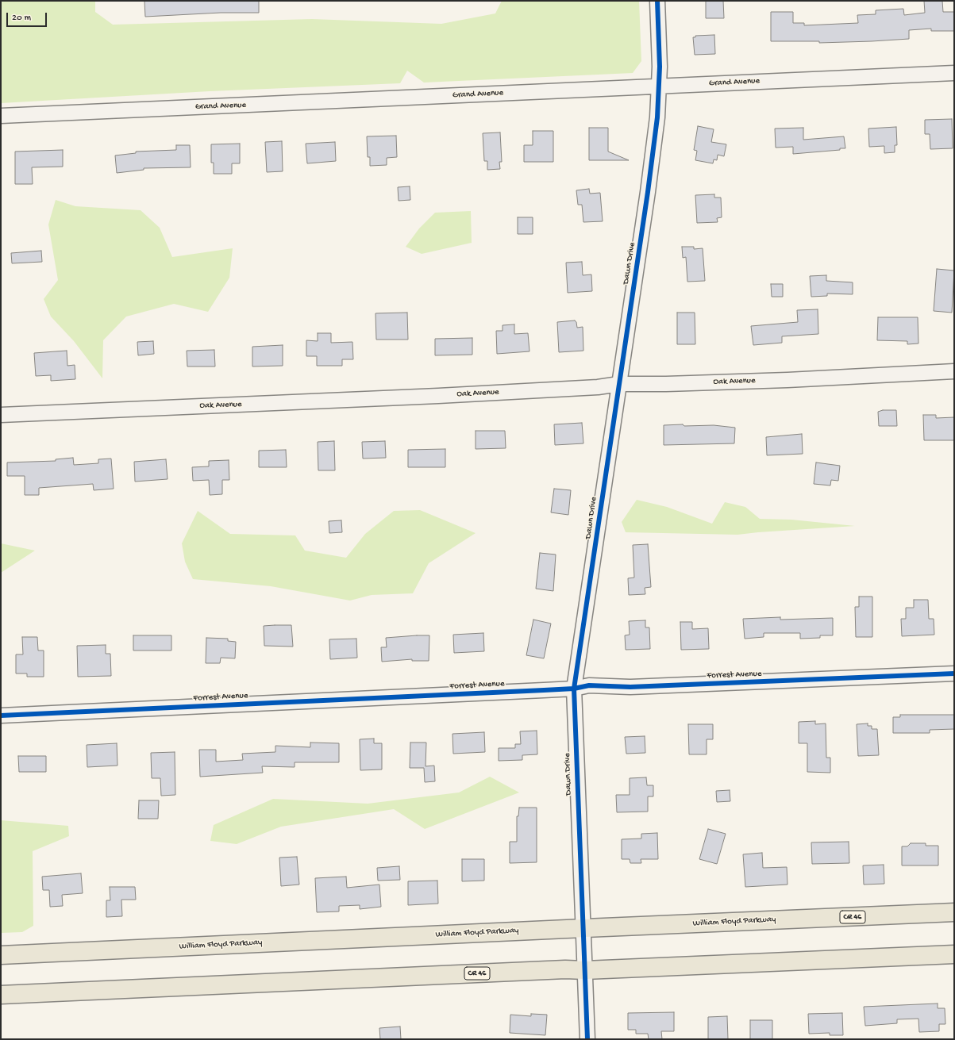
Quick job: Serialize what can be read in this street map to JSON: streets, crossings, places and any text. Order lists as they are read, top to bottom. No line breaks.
{"streets":{"highway":["CR 46","William Floyd Parkway"],"street":["Grand Avenue","Dawn Drive","Oak Avenue","Forrest Avenue"]},"crossings":[["Grand Avenue","Dawn Drive"],["Dawn Drive","Oak Avenue"],["Dawn Drive","Forrest Avenue"],["Dawn Drive","CR 46"],["Dawn Drive","William Floyd Parkway"]],"scale_bar":"20 m"}
